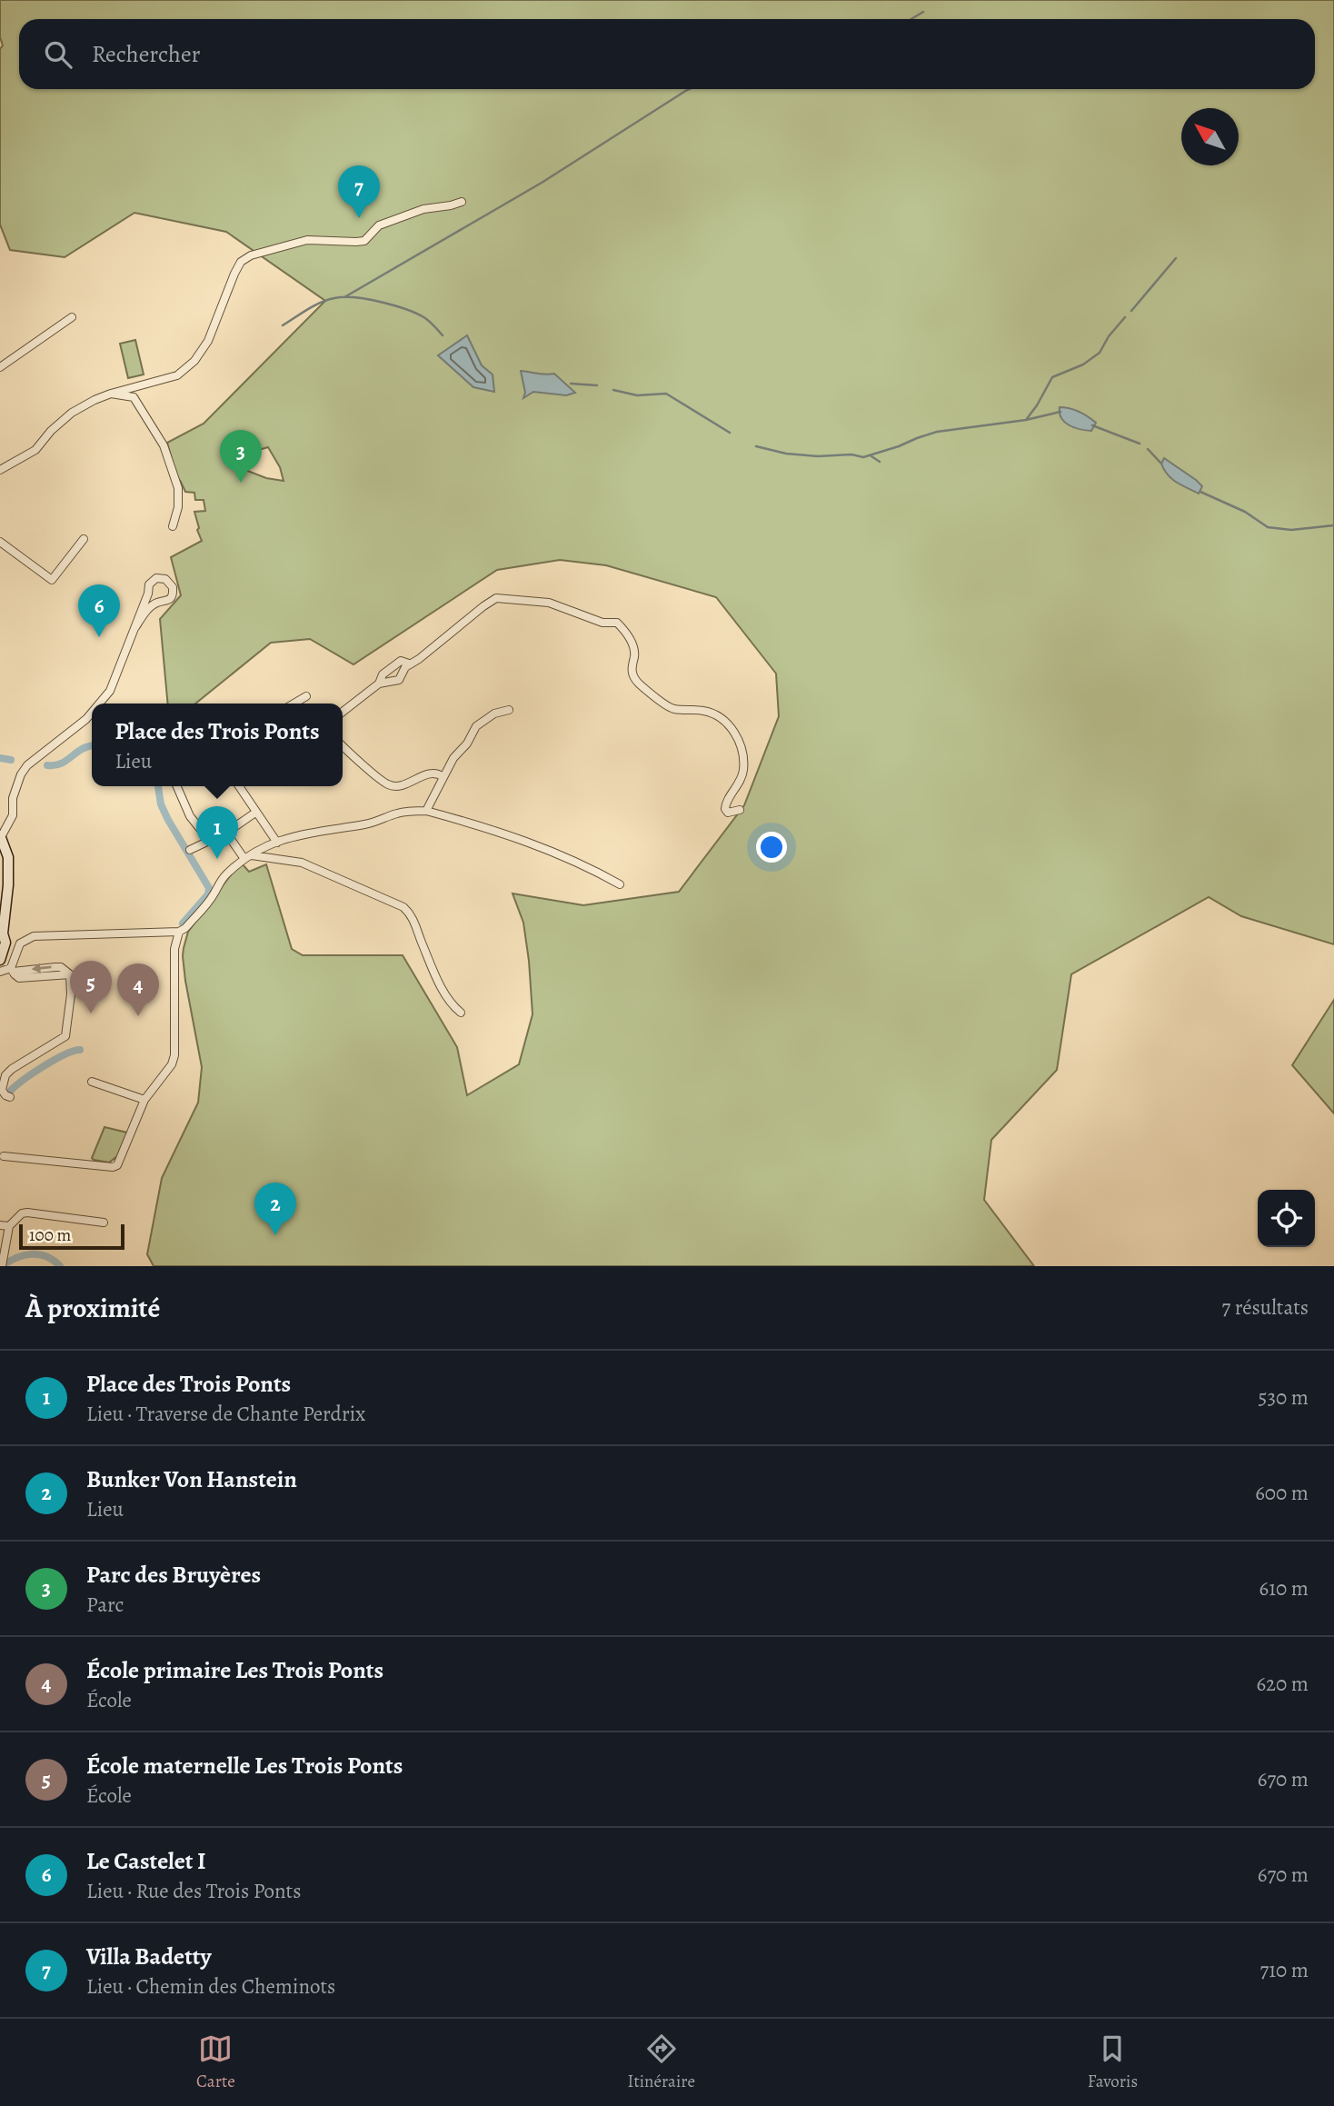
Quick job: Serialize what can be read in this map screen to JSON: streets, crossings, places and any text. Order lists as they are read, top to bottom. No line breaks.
{"scale_bar":"100 m","north":"top left","page":{"search":"Rechercher","pins":["7","3","6","1","5","4","2"],"popup":["Place des Trois Ponts","Lieu"],"scale":"100 m","heading":["À proximité","7 résultats"],"list":[{"mark":"1","name":"Place des Trois Ponts","note":"Lieu · Traverse de Chante Perdrix","value":"530 m"},{"mark":"2","name":"Bunker Von Hanstein","note":"Lieu","value":"600 m"},{"mark":"3","name":"Parc des Bruyères","note":"Parc","value":"610 m"},{"mark":"4","name":"École primaire Les Trois Ponts","note":"École","value":"620 m"},{"mark":"5","name":"École maternelle Les Trois Ponts","note":"École","value":"670 m"},{"mark":"6","name":"Le Castelet I","note":"Lieu · Rue des Trois Ponts","value":"670 m"},{"mark":"7","name":"Villa Badetty","note":"Lieu · Chemin des Cheminots","value":"710 m"}],"nav":["Carte","Itinéraire","Favoris"]}}
